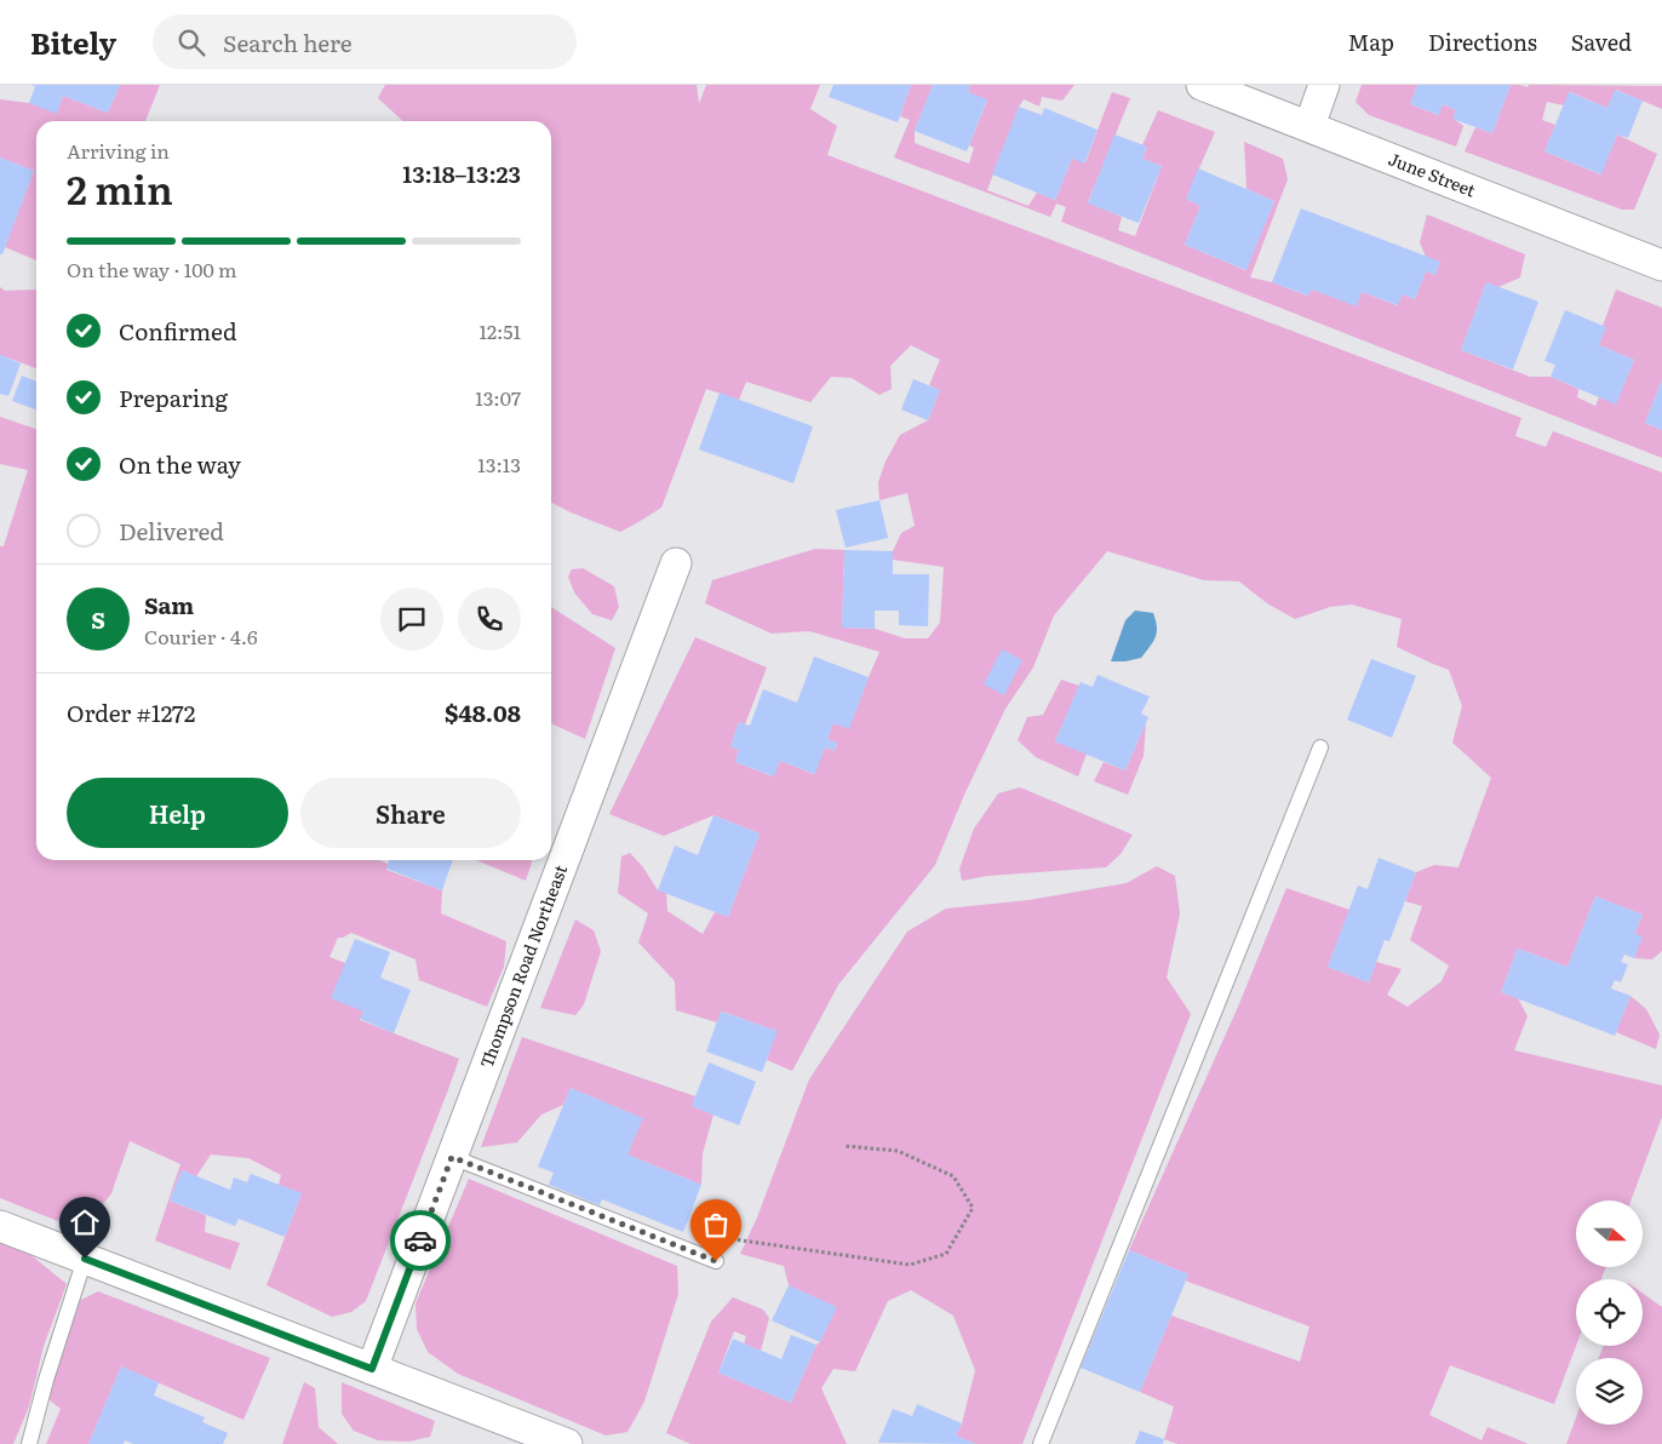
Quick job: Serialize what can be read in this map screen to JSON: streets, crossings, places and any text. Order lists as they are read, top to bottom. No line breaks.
{"streets":{"street":["June Street","Thompson Road Northeast"]},"north":"right","page":{"header":"Bitely","search":"Search here","nav":["Map","Directions","Saved"],"heading":["2 min","Arriving in","13:18–13:23"],"panel":["Sam","Courier · 4.6","Order #1272","$48.08"],"bar":"On the way · 100 m","list":[["Confirmed","12:51"],["Preparing","13:07"],["On the way","13:13"],"Delivered"],"round":"S","buttons":["Help","Share"]}}
